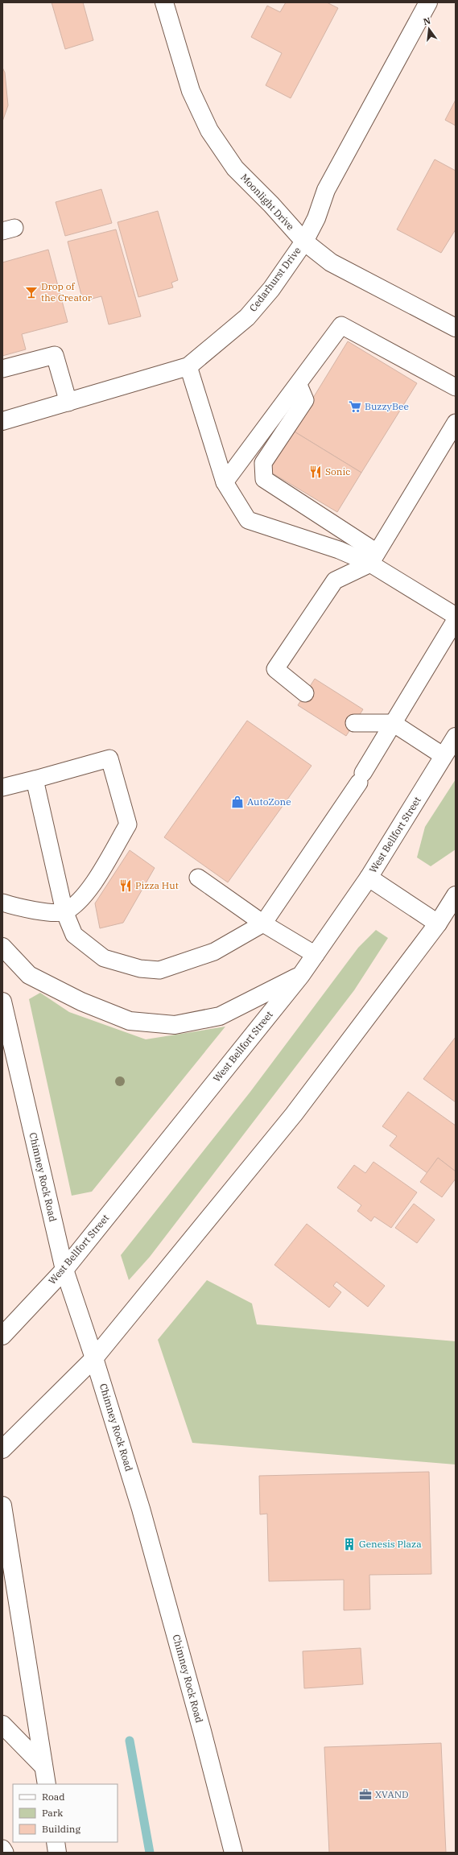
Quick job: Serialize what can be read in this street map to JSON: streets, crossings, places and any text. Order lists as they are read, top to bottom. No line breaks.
{"streets":{"main road":["Moonlight Drive","Cedarhurst Drive","West Bellfort Street","Chimney Rock Road"]},"crossings":[["Moonlight Drive","Cedarhurst Drive"],["West Bellfort Street","Chimney Rock Road"]],"places":{"bar":["Drop of the Creator"],"supermarket":["BuzzyBee"],"restaurant":["Sonic","Pizza Hut"],"shop":["AutoZone"],"building":["Genesis Plaza"],"office":["XVAND"]},"legend":["Road","Park","Building"],"north":"top"}
